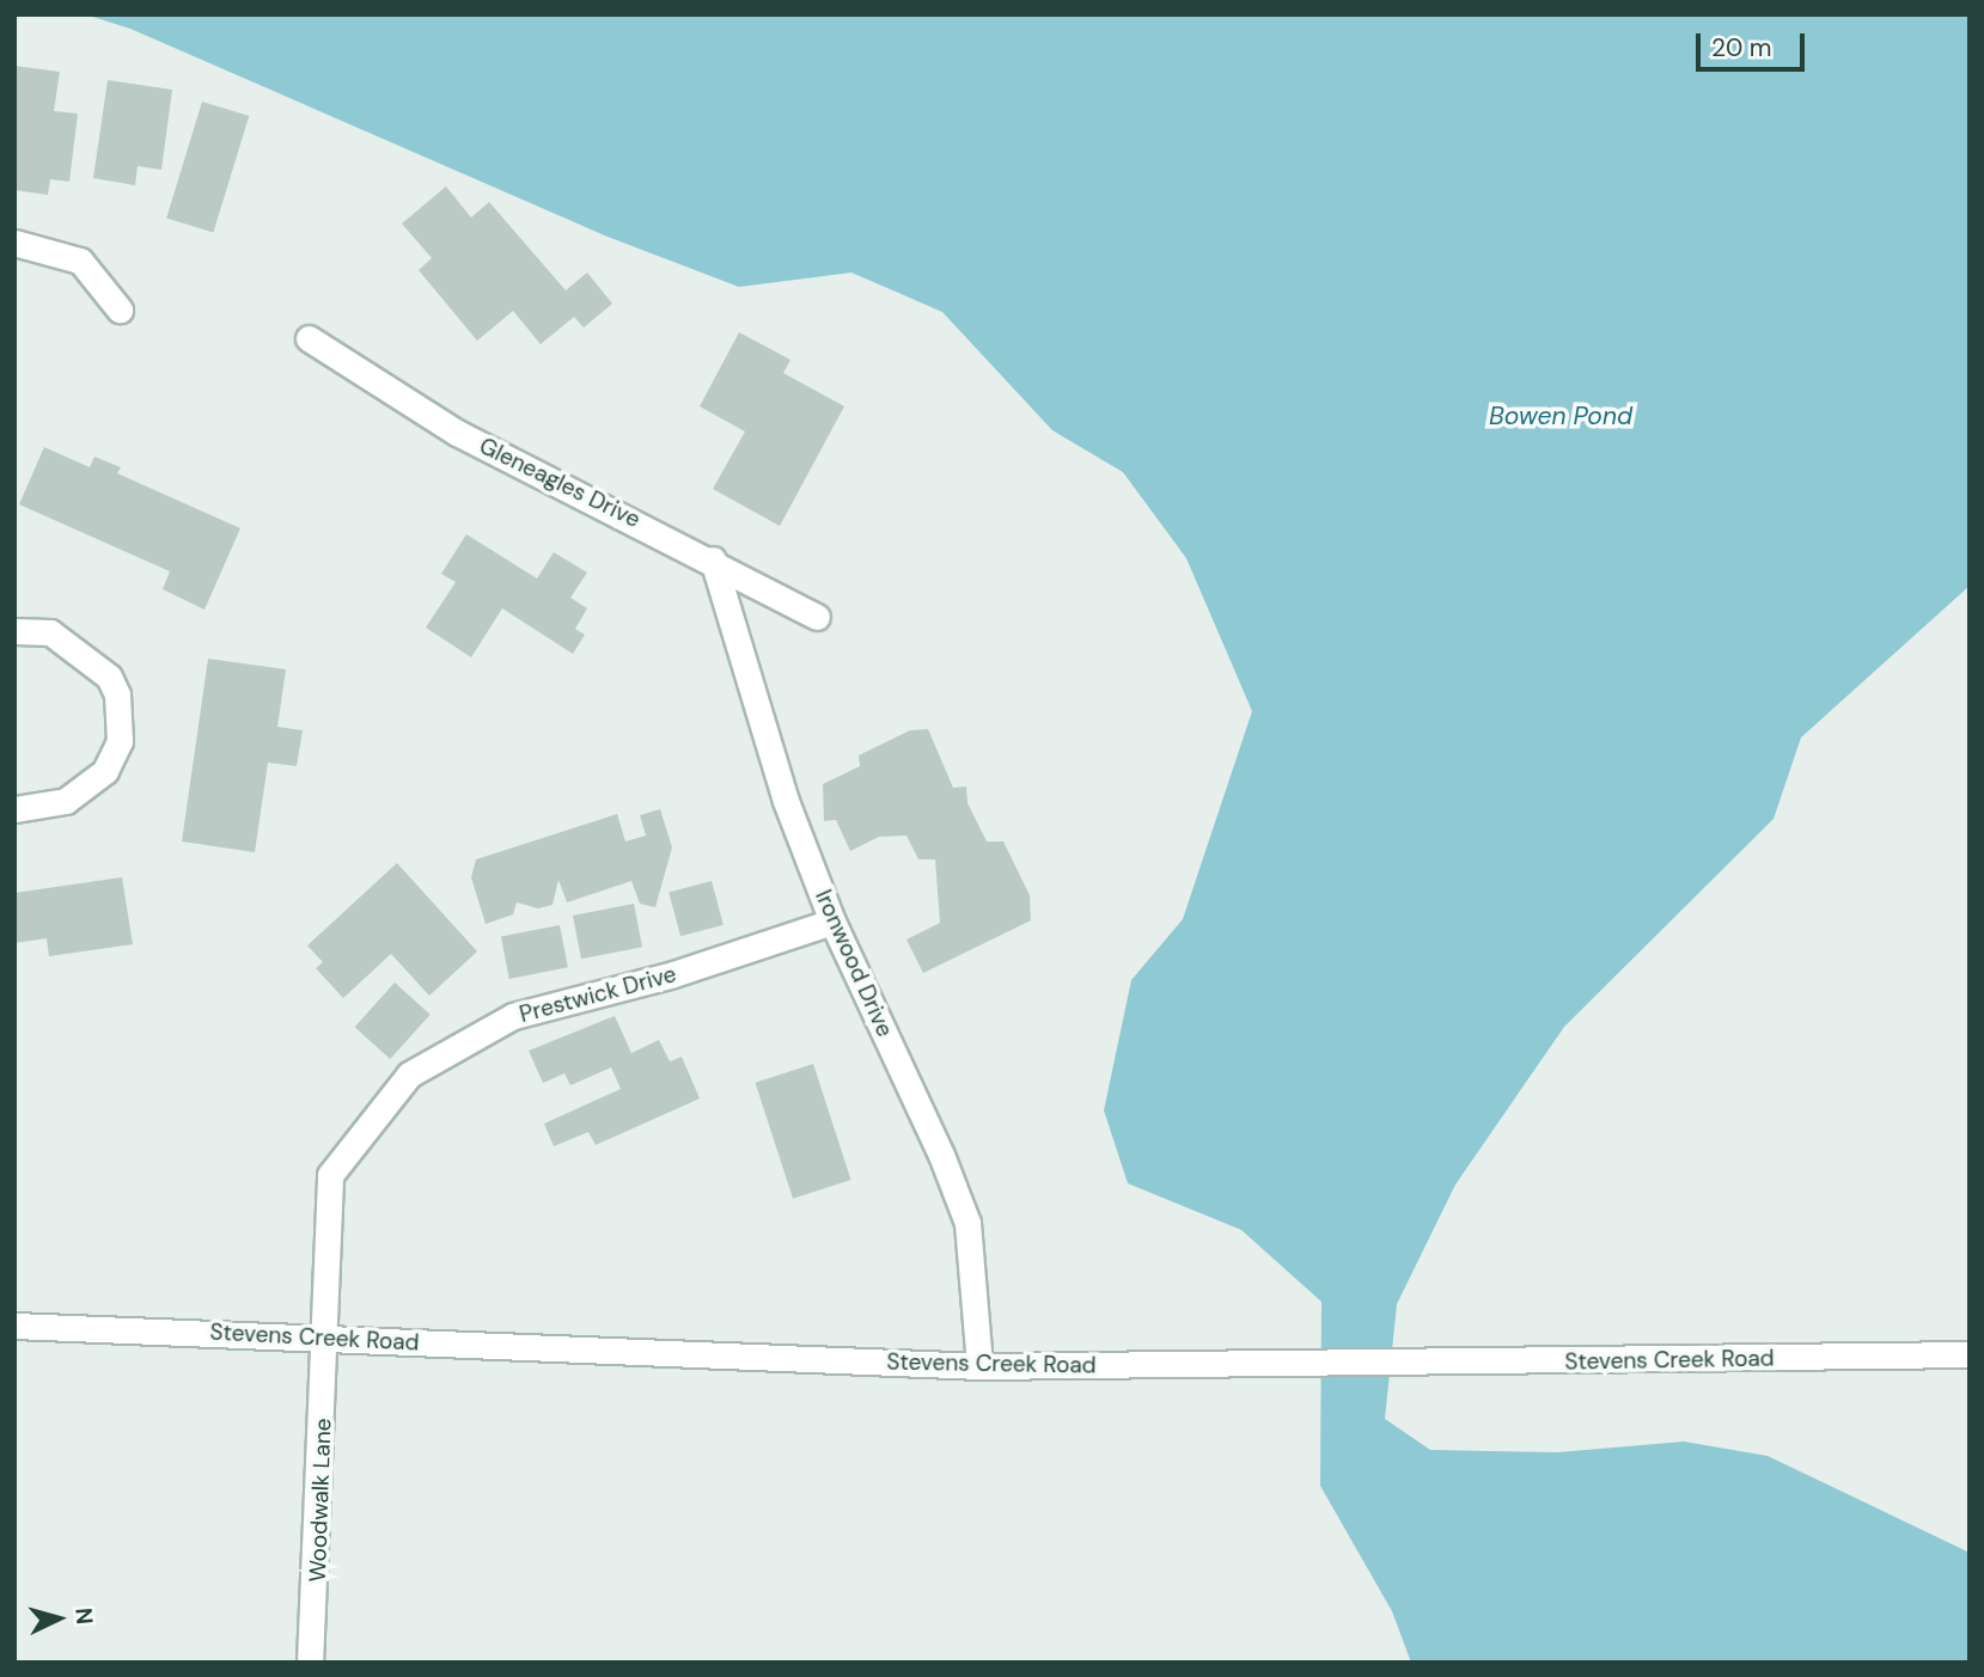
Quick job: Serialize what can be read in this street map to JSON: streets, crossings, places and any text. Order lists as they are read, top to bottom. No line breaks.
{"streets":{"street":["Gleneagles Drive","Ironwood Drive","Prestwick Drive","Stevens Creek Road","Woodwalk Lane"]},"crossings":[["Gleneagles Drive","Ironwood Drive"],["Ironwood Drive","Prestwick Drive"],["Ironwood Drive","Stevens Creek Road"],["Prestwick Drive","Stevens Creek Road"],["Prestwick Drive","Woodwalk Lane"],["Stevens Creek Road","Woodwalk Lane"]],"water":["Bowen Pond"],"scale_bar":"20 m","north":"right"}
